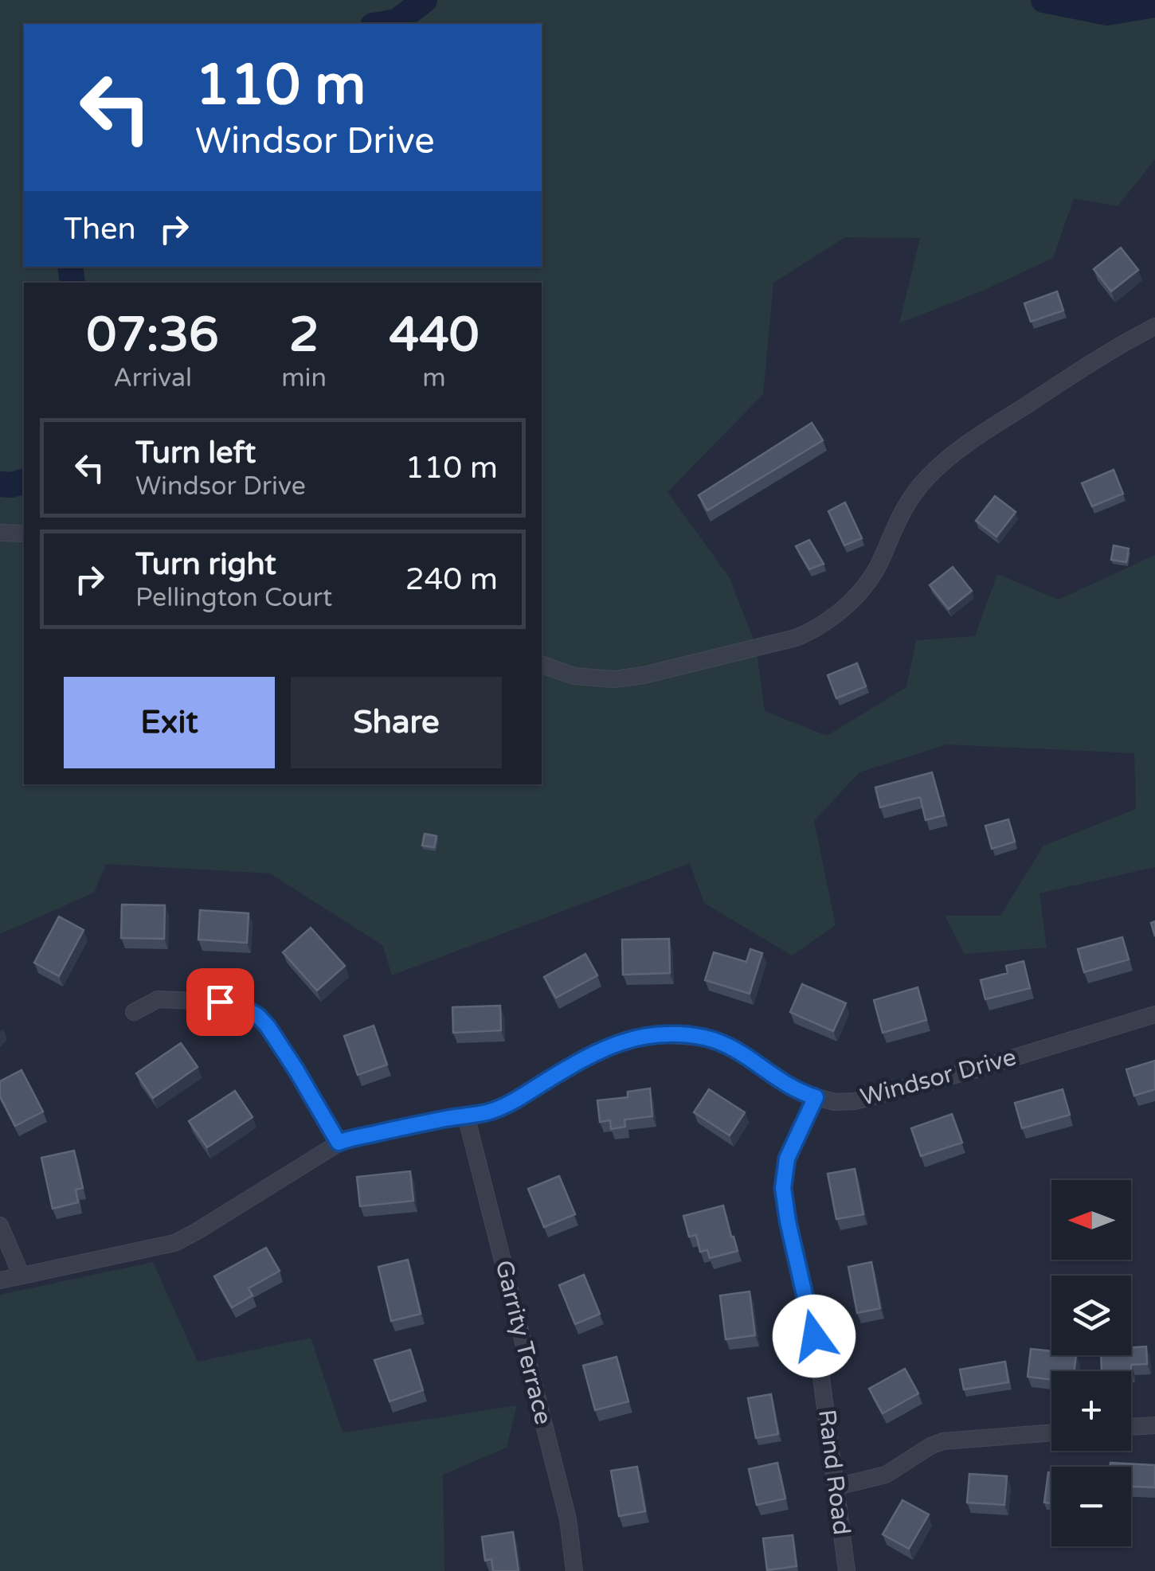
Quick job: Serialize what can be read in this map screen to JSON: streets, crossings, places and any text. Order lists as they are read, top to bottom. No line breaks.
{"streets":{"street":["Windsor Drive","Garrity Terrace","Rand Road"]},"crossings":[["Windsor Drive","Garrity Terrace"],["Windsor Drive","Rand Road"]],"north":"left","page":{"turn":["110 m","Windsor Drive"],"then":"Then","eta":["07:36","Arrival","2","min","440","m"],"list":[{"name":"Turn left","note":"Windsor Drive","value":"110 m"},{"name":"Turn right","note":"Pellington Court","value":"240 m"}],"buttons":["Exit","Share"],"map_buttons":["+","−"]}}
